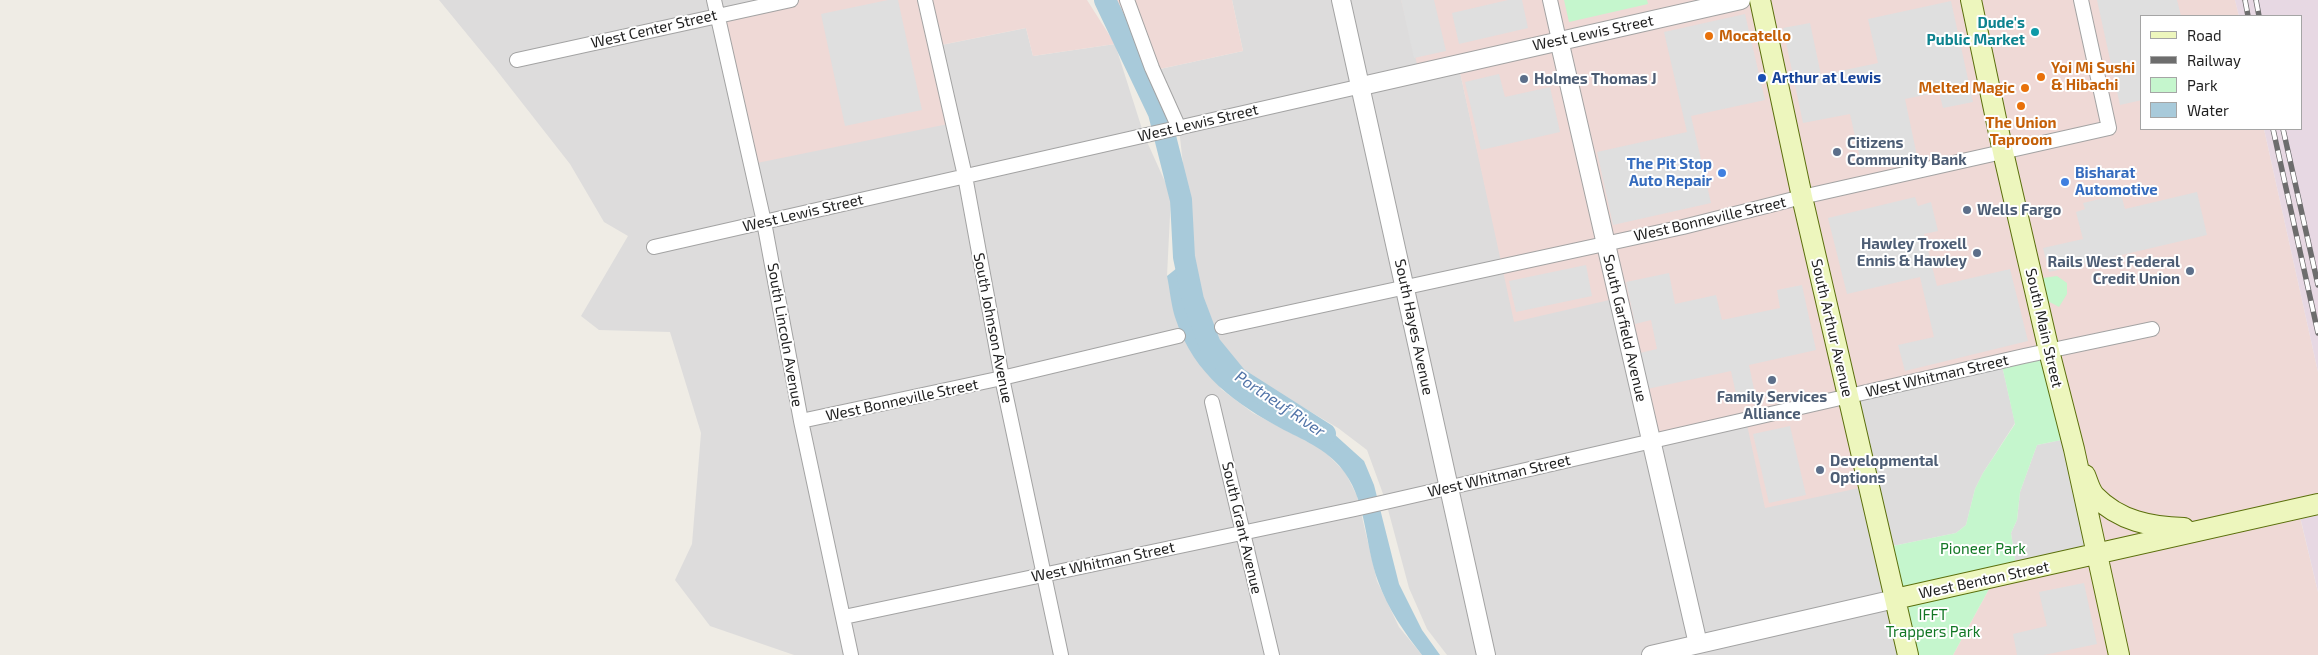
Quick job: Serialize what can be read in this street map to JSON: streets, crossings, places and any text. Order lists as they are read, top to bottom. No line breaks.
{"streets":{"main road":["South Arthur Avenue","South Main Street","West Benton Street"],"street":["West Center Street","West Lewis Street","West Bonneville Street","South Hayes Avenue","South Johnson Avenue","South Garfield Avenue","South Lincoln Avenue","West Whitman Street","South Grant Avenue"]},"crossings":[["West Center Street","South Lincoln Avenue"],["West Lewis Street","South Hayes Avenue"],["West Lewis Street","South Johnson Avenue"],["West Lewis Street","South Garfield Avenue"],["West Lewis Street","South Lincoln Avenue"],["West Bonneville Street","South Hayes Avenue"],["West Bonneville Street","South Johnson Avenue"],["West Bonneville Street","South Garfield Avenue"],["West Bonneville Street","South Arthur Avenue"],["West Bonneville Street","South Main Street"],["West Bonneville Street","South Lincoln Avenue"],["South Hayes Avenue","West Whitman Street"],["South Johnson Avenue","West Whitman Street"],["South Garfield Avenue","West Whitman Street"],["South Garfield Avenue","West Benton Street"],["South Arthur Avenue","West Whitman Street"],["South Arthur Avenue","West Benton Street"],["South Main Street","West Whitman Street"],["South Main Street","West Benton Street"],["South Lincoln Avenue","West Whitman Street"],["West Whitman Street","South Grant Avenue"]],"water":["Portneuf River"],"parks":["Pioneer Park","IFFT Trappers Park"],"places":["Dude's Public Market","Mocatello","Yoi Mi Sushi & Hibachi","Arthur at Lewis","Holmes Thomas J","Melted Magic","The Union Taproom","Citizens Community Bank","The Pit Stop Auto Repair","Bisharat Automotive","Wells Fargo","Hawley Troxell Ennis & Hawley","Rails West Federal Credit Union","Family Services Alliance","Developmental Options"],"legend":["Road","Railway","Park","Water"]}
